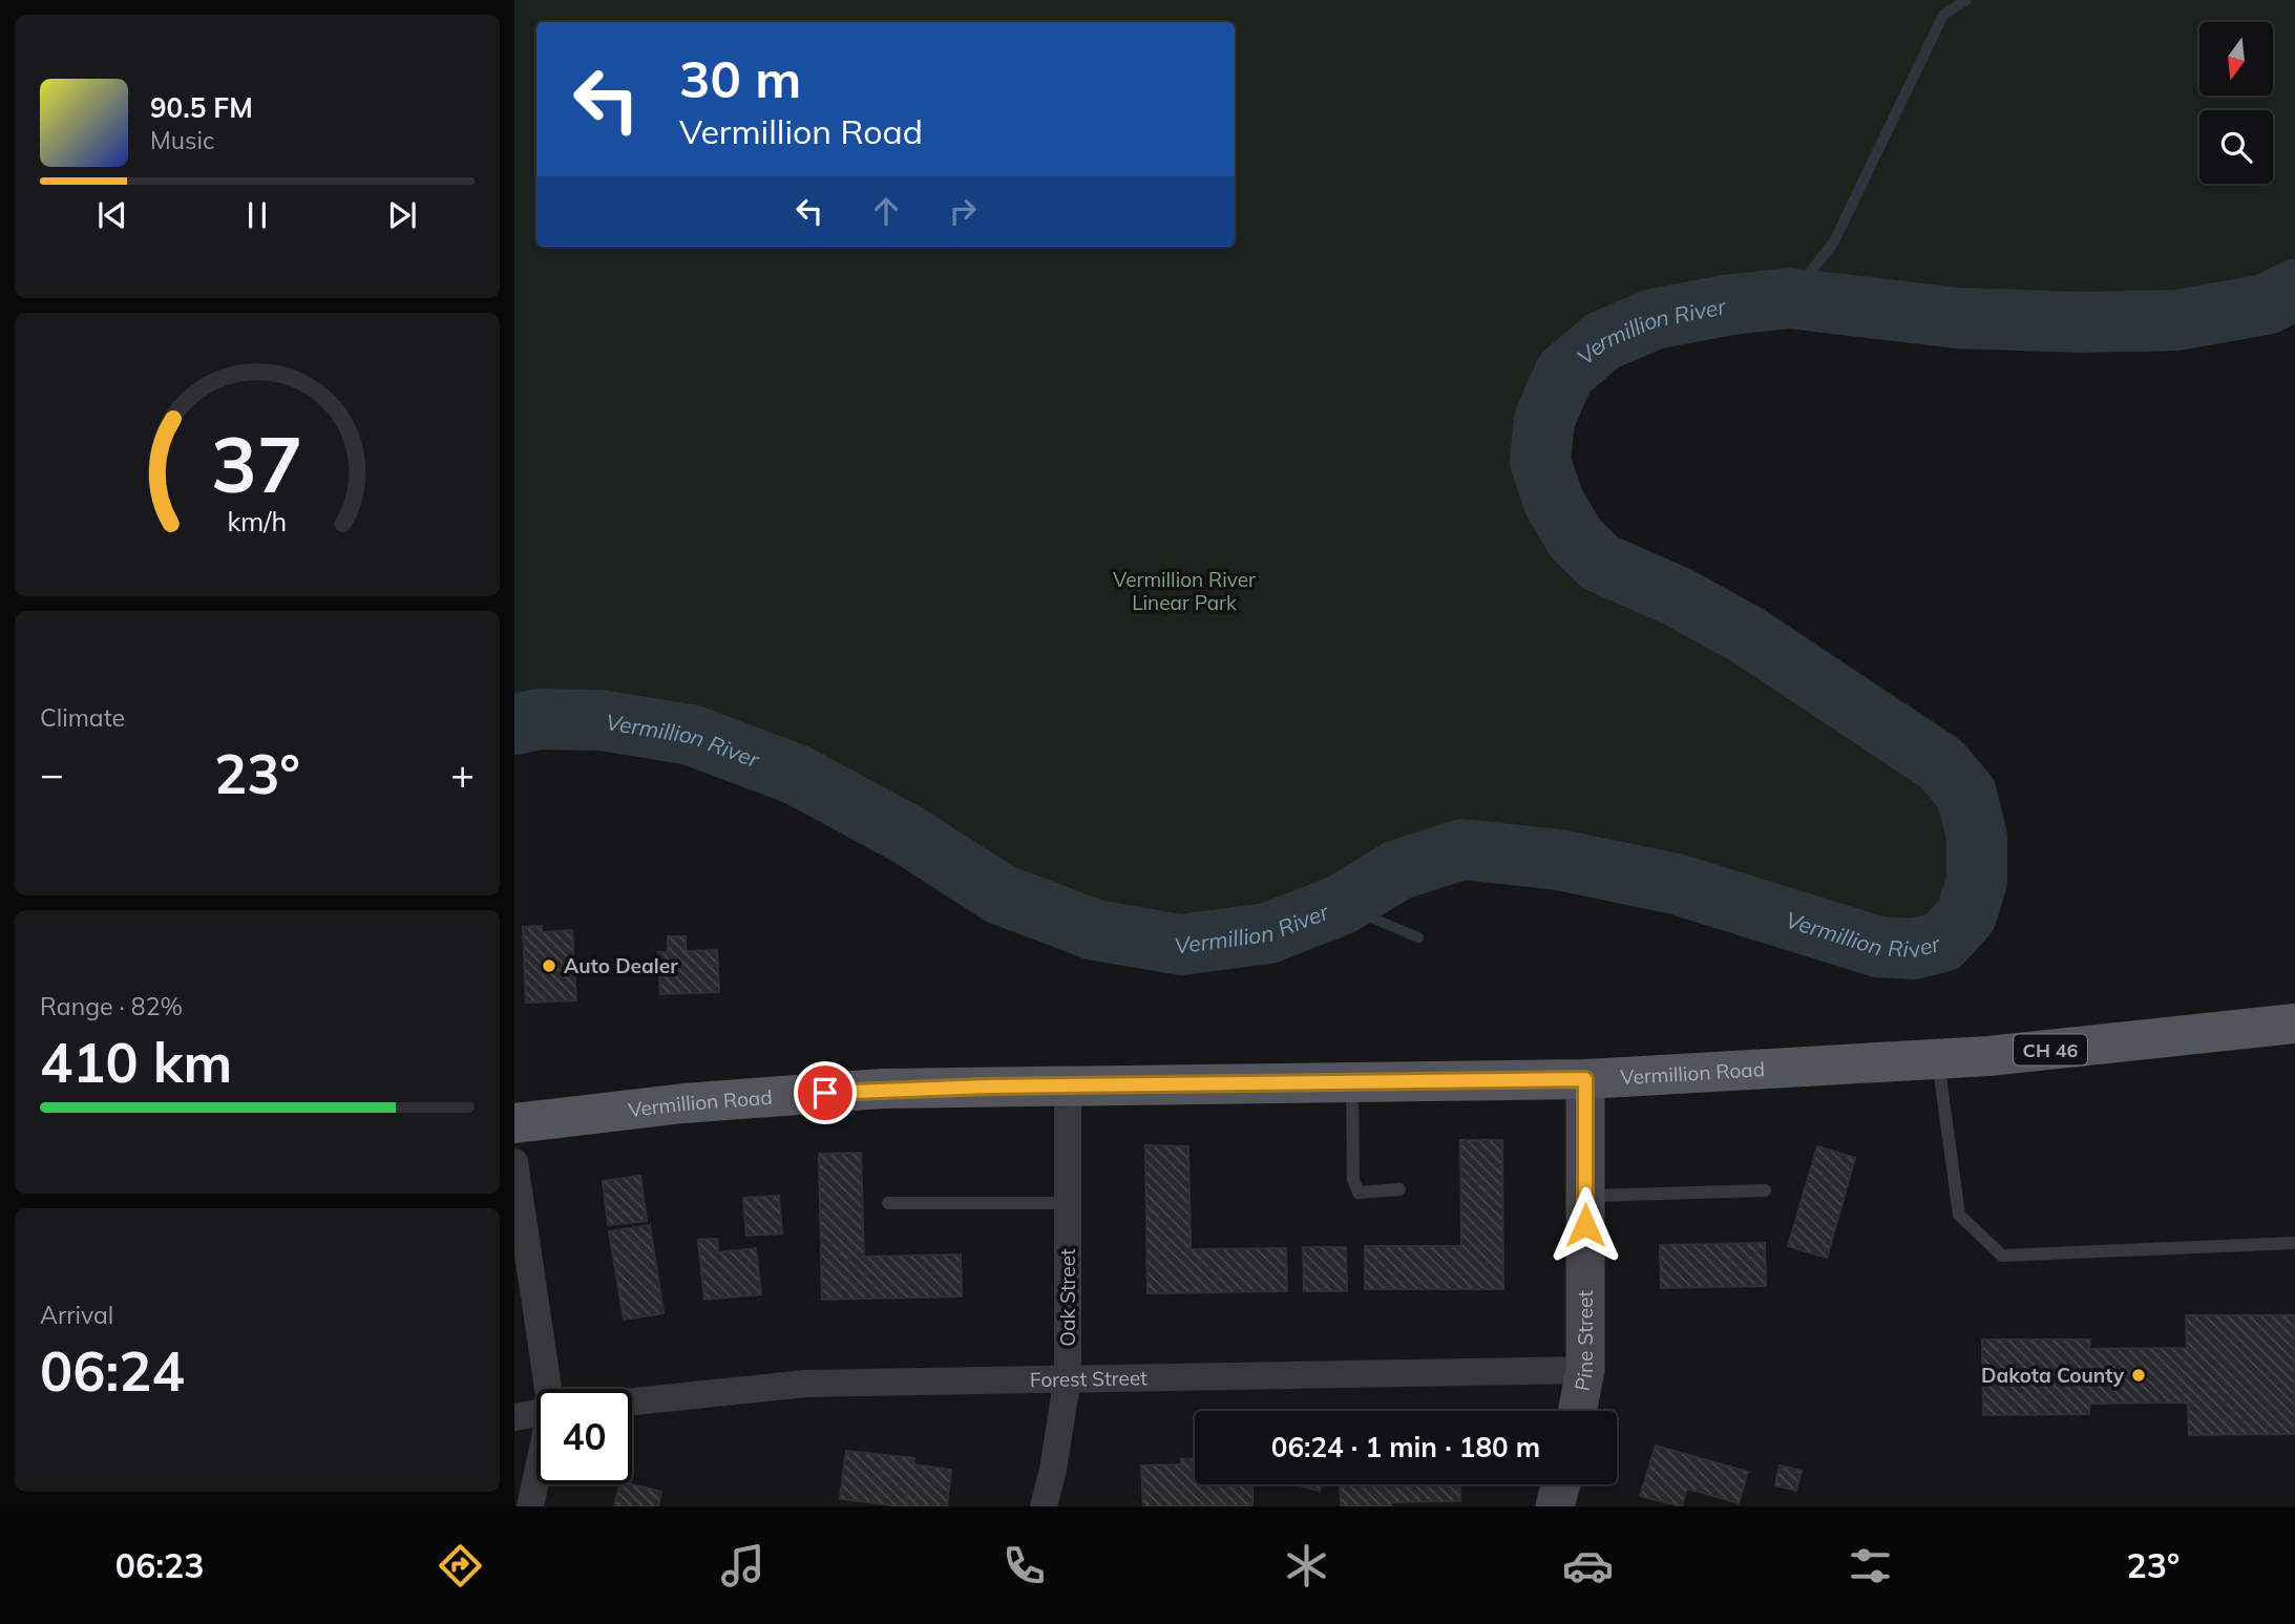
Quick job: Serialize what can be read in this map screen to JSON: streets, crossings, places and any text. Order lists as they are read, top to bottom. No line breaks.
{"streets":{"main road":["CH 46","Vermillion Road"],"street":["Oak Street","Pine Street","Forest Street"]},"crossings":[["Vermillion Road","Oak Street"],["Vermillion Road","Pine Street"],["Oak Street","Forest Street"],["Pine Street","Forest Street"]],"water":["Vermillion River"],"parks":["Vermillion River Linear Park"],"places":["Auto Dealer","Dakota County"],"north":"bottom","page":{"turn":["30 m","Vermillion Road"],"song":["90.5 FM","Music"],"tile":["Climate",["Range · 82%","410 km"],["Arrival","06:24"]],"heat":["−","23°","+"],"limit":"40","trip":"06:24 · 1 min · 180 m","tabs":["06:23","23°"],"gauge":["37","km/h"]}}
